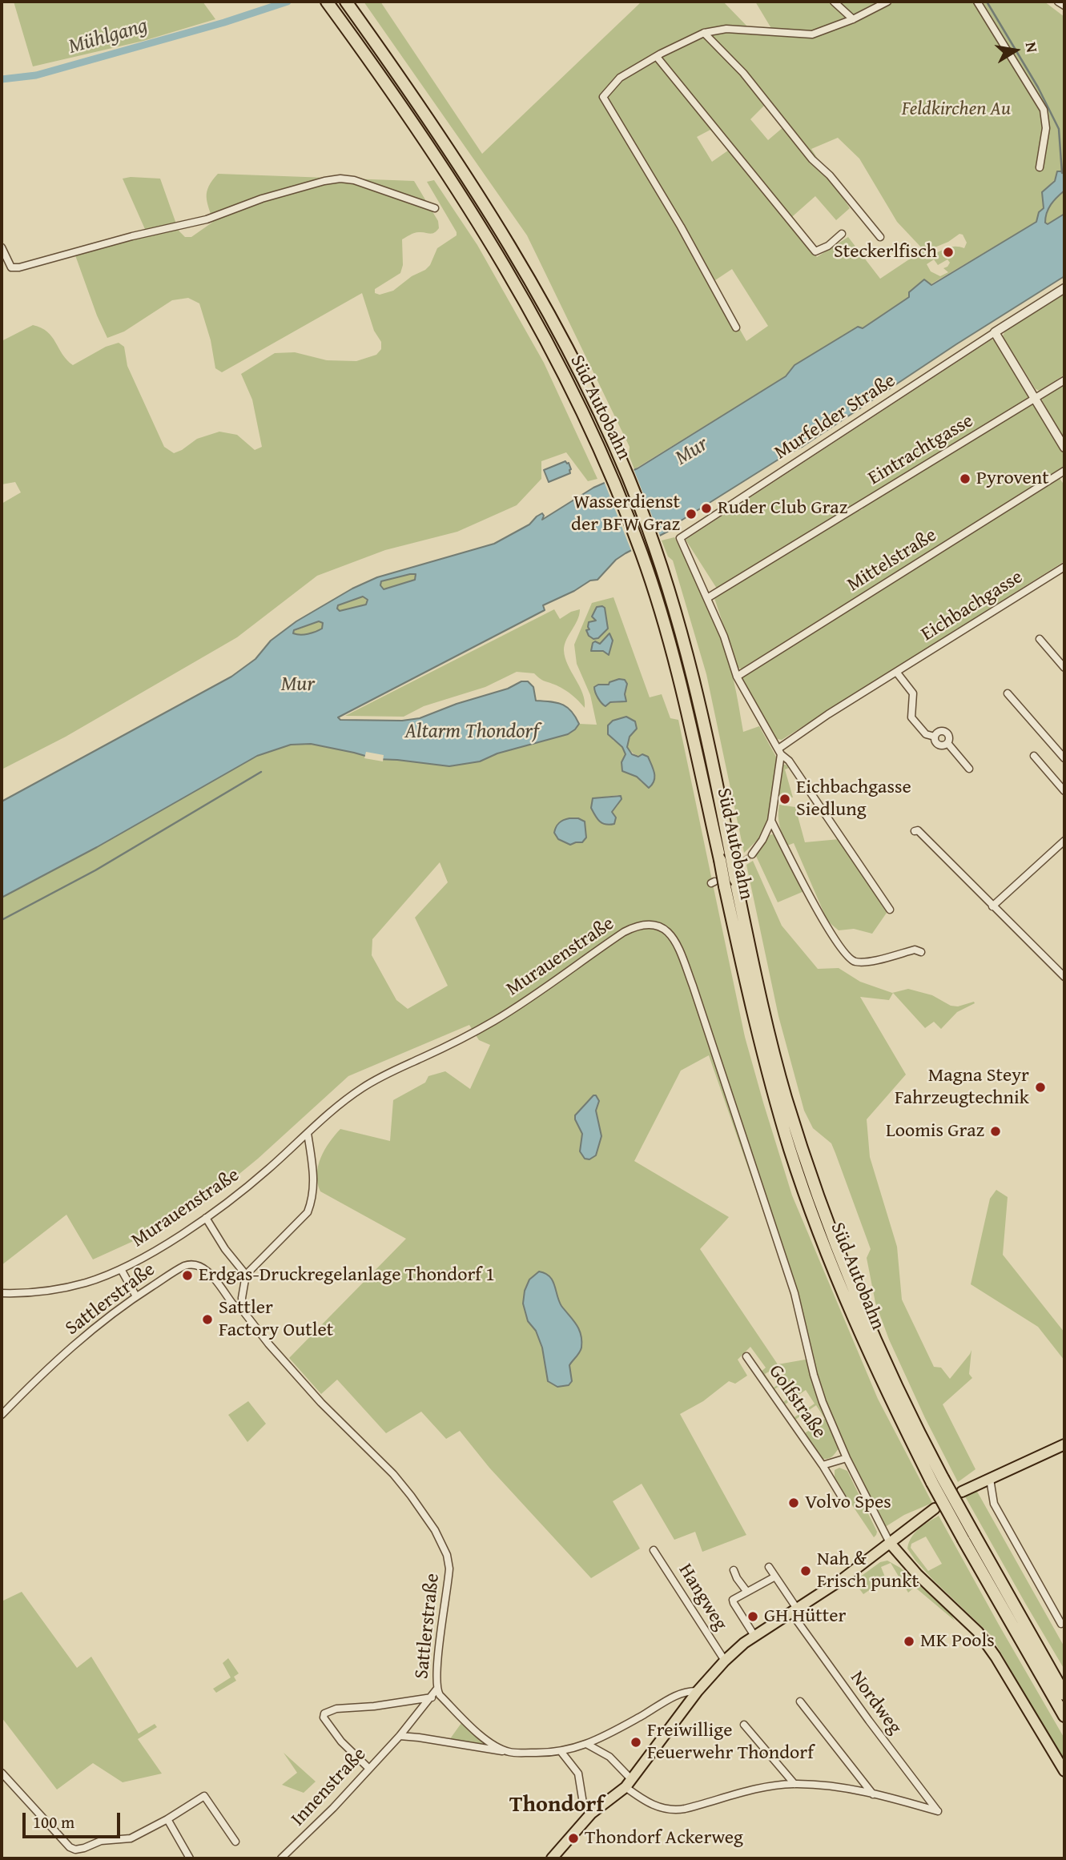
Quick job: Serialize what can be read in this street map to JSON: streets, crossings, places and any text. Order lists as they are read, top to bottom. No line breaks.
{"streets":{"highway":["Süd Autobahn"],"street":["Murfelder Straße","Eintrachtgasse","Mittelstraße","Eichbachgasse","Murauenstraße","Sattlerstraße","Golfstraße","Hangweg","Nordweg","Innenstraße"]},"crossings":[["Murfelder Straße","Eintrachtgasse"],["Murauenstraße","Golfstraße"],["Sattlerstraße","Innenstraße"]],"districts":["Thondorf"],"water":["Mühlgang","Mur","Altarm Thondorf"],"parks":["Feldkirchen Au"],"places":["Steckerlfisch","Pyrovent","Ruder Club Graz","Wasserdienst der BFW Graz","Eichbachgasse Siedlung","Magna Steyr Fahrzeugtechnik","Loomis Graz","Erdgas-Druckregelanlage Thondorf 1","Sattler Factory Outlet","Volvo Spes","Nah & Frisch punkt","GH Hütter","MK Pools","Freiwillige Feuerwehr Thondorf","Thondorf Ackerweg"],"scale_bar":"100 m","north":"right"}
